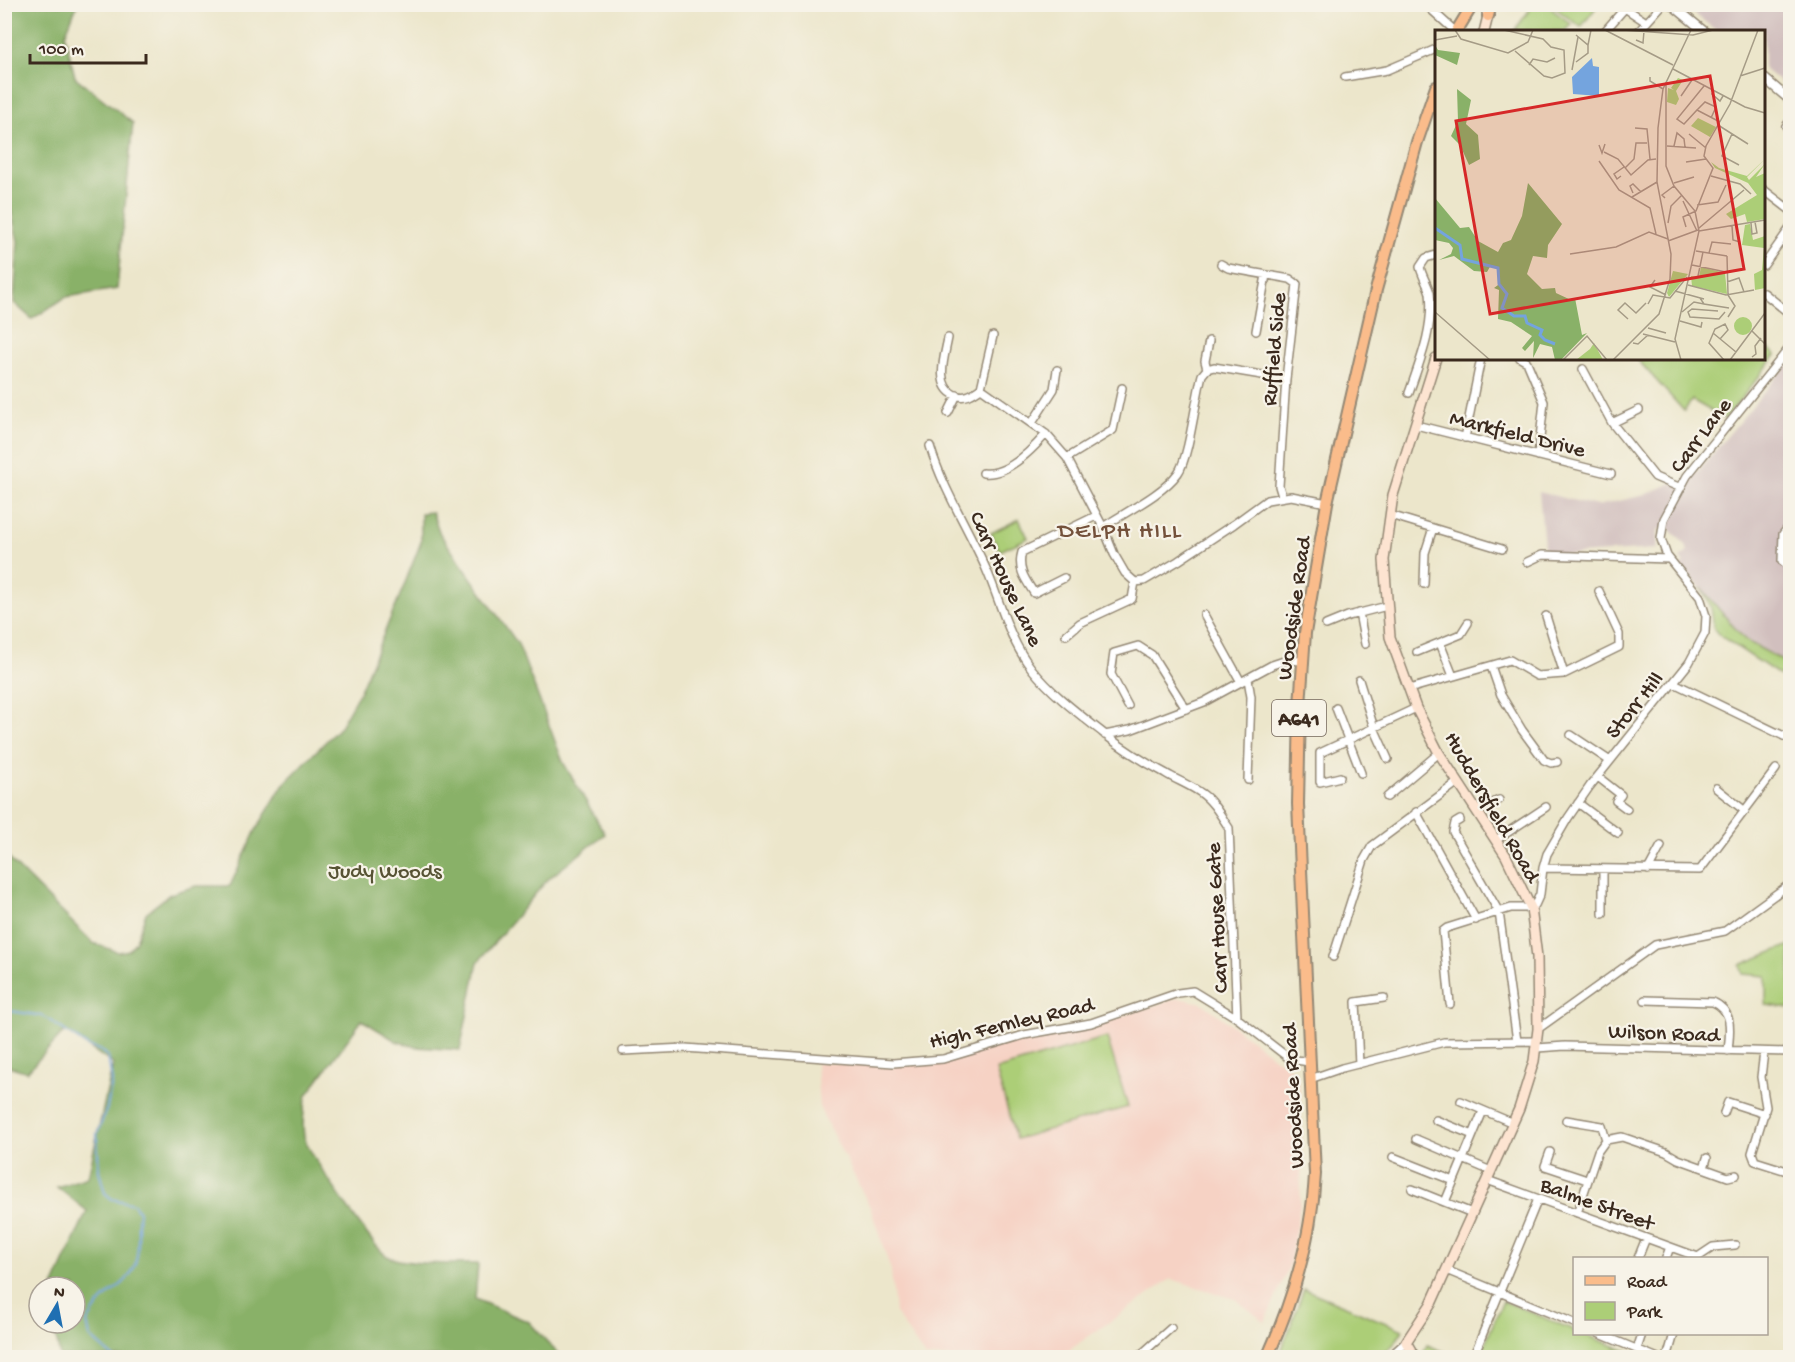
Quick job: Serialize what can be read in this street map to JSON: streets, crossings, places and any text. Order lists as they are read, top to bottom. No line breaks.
{"streets":{"main road":["Woodside Road","A641","Huddersfield Road"],"street":["Ruffield Side","Markfield Drive","Carr Lane","Carr House Lane","Storr Hill","Carr House Gate","High Fernley Road","Wilson Road","Balme Street"]},"crossings":[["Markfield Drive","Huddersfield Road"],["Carr Lane","Storr Hill"],["Carr House Lane","Carr House Gate"],["Woodside Road","High Fernley Road"],["Storr Hill","Huddersfield Road"],["Huddersfield Road","Wilson Road"],["Huddersfield Road","Balme Street"],["Carr House Gate","High Fernley Road"]],"districts":["DELPH HILL"],"parks":["Judy Woods"],"legend":["Road","Park"],"scale_bar":"100 m","north":"top"}
